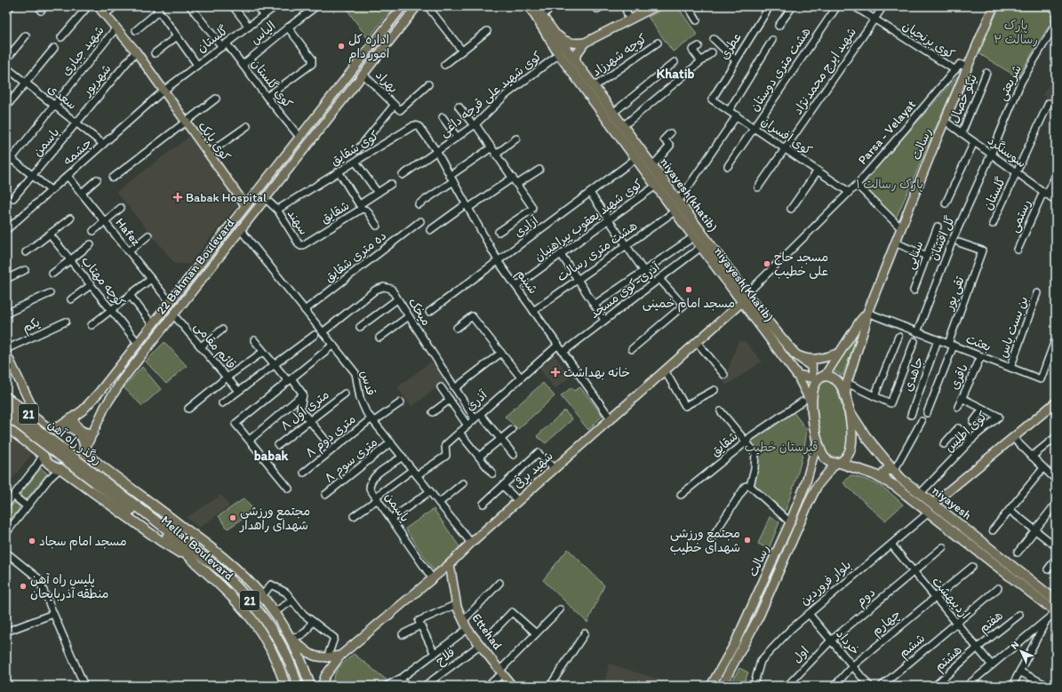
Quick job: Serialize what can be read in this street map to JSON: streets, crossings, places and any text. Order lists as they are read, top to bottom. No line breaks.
{"streets":{"highway":["niyayesh(khatib)","niyayesh(Khatib)","21","روگذر راه آهن","niyayesh","Mellat Boulevard"],"main road":["کوی بابک","رسالت","22 Bahman Boulevard","شهید برقی","بلوار فروردین","Ettehad"],"street":["الیاس","گلستان","کوی برنجیان","عطری","شهید جباری","کوچه شهرزاد","هشت متری دوستان","شهید ایرج محمدنژاد","شهریور","بهراد","شریعتی","کوی گلستان","کوی شهید علی قرجه داغی","سعدی","نیکو خصال","Parsa - Velayat","کوی افسران","یاسمن","کوی شقایق","چشمه","سوسنگرد","شقایق","رستمی","کوی شهید یعقوب پیراهنیان","سهند","آزادی","Hafez","گل افشان","هشت متری رسالت","سنایی","ده متری شقایق","کوچه مهتاب","شبنم","آذری-کوی مسجد","تقی پور","میخک","یکم","بن بست یاس","بعثت","قائم مقامی","جاهدی","باقری","قدس","آذری","۸ متری اول","کوی اطلس","۸ متری دوم","۸ متری سوم","دوم","اردیبهشت","هفتم","چهارم","خرداد","ششم","اول","فلاح","هشتم"]},"crossings":[["الیاس","کوی گلستان"],["گلستان","کوی گلستان"],["گلستان","کوی بابک"],["گلستان","چشمه"],["گلستان","سوسنگرد"],["کوی برنجیان","شهید ایرج محمدنژاد"],["کوی برنجیان","Parsa - Velayat"],["عطری","کوی افسران"],["شهید جباری","سعدی"],["شهید جباری","کوی بابک"],["کوچه شهرزاد","niyayesh(khatib)"],["هشت متری دوستان","کوی افسران"],["شهید ایرج محمدنژاد","کوی افسران"],["شهریور","سعدی"],["شهریور","کوی بابک"],["شهریور","یاسمن"],["بهراد","22 Bahman Boulevard"],["شریعتی","سوسنگرد"],["شریعتی","گل افشان"],["کوی گلستان","22 Bahman Boulevard"],["کوی شهید علی قرجه داغی","کوی شقایق"],["کوی شهید علی قرجه داغی","شبنم"],["کوی شهید علی قرجه داغی","niyayesh(Khatib)"],["سعدی","یاسمن"],["سعدی","چشمه"],["نیکو خصال","سوسنگرد"],["Parsa - Velayat","کوی افسران"],["Parsa - Velayat","niyayesh(khatib)"],["کوی بابک","چشمه"],["کوی بابک","22 Bahman Boulevard"],["یاسمن","قدس"],["یاسمن","شهید برقی"],["رسالت","سوسنگرد"],["رسالت","بعثت"],["رسالت","niyayesh"],["کوی شقایق","شقایق"],["کوی شقایق","سهند"],["کوی شقایق","شبنم"],["چشمه","Hafez"],["سوسنگرد","رستمی"],["سوسنگرد","گل افشان"],["niyayesh(khatib)","niyayesh(Khatib)"],["شقایق","سهند"],["کوی شهید یعقوب پیراهنیان","شبنم"],["کوی شهید یعقوب پیراهنیان","niyayesh(Khatib)"],["سهند","22 Bahman Boulevard"],["آزادی","شبنم"],["آزادی","niyayesh(Khatib)"],["Hafez","22 Bahman Boulevard"],["گل افشان","بعثت"],["هشت متری رسالت","شبنم"],["هشت متری رسالت","niyayesh(Khatib)"],["ده متری شقایق","قدس"],["22 Bahman Boulevard","کوچه مهتاب"],["22 Bahman Boulevard","قائم مقامی"],["22 Bahman Boulevard","قدس"],["22 Bahman Boulevard","21"],["شبنم","آذری-کوی مسجد"],["شبنم","آذری"],["شبنم","شهید برقی"],["niyayesh(Khatib)","آذری-کوی مسجد"],["niyayesh(Khatib)","شهید برقی"],["تقی پور","بعثت"],["میخک","قدس"],["میخک","آذری"],["بن بست یاس","بعثت"],["بعثت","جاهدی"],["بعثت","باقری"],["باقری","کوی اطلس"],["قدس","آذری"],["قدس","۸ متری دوم"],["قدس","۸ متری سوم"],["قدس","شهید برقی"],["21","روگذر راه آهن"],["21","Mellat Boulevard"],["کوی اطلس","niyayesh"],["روگذر راه آهن","Mellat Boulevard"],["شهید برقی","Ettehad"],["niyayesh","بلوار فروردین"],["بلوار فروردین","اردیبهشت"],["بلوار فروردین","خرداد"],["دوم","اردیبهشت"],["دوم","خرداد"],["دوم","اول"],["اردیبهشت","هفتم"],["اردیبهشت","چهارم"],["اردیبهشت","ششم"],["اردیبهشت","هشتم"],["هفتم","هشتم"],["چهارم","خرداد"],["Ettehad","فلاح"],["خرداد","اول"]],"districts":["Khatib","babak"],"parks":["پارک رسالت ۲","پارک رسالت ۱","قبرستان خطیب"],"places":{"other":["اداره کل امور دام","مسجد حاج علی خطیب","مسجد امام خمینی","مجتمع ورزشی شهدای راهدار","مجتمع ورزشی شهدای خطیب","مسجد امام سجاد","پلیس راه آهن منطقه آذربایجان"],"health":["Babak Hospital","خانه بهداشت"]},"north":"top left"}
